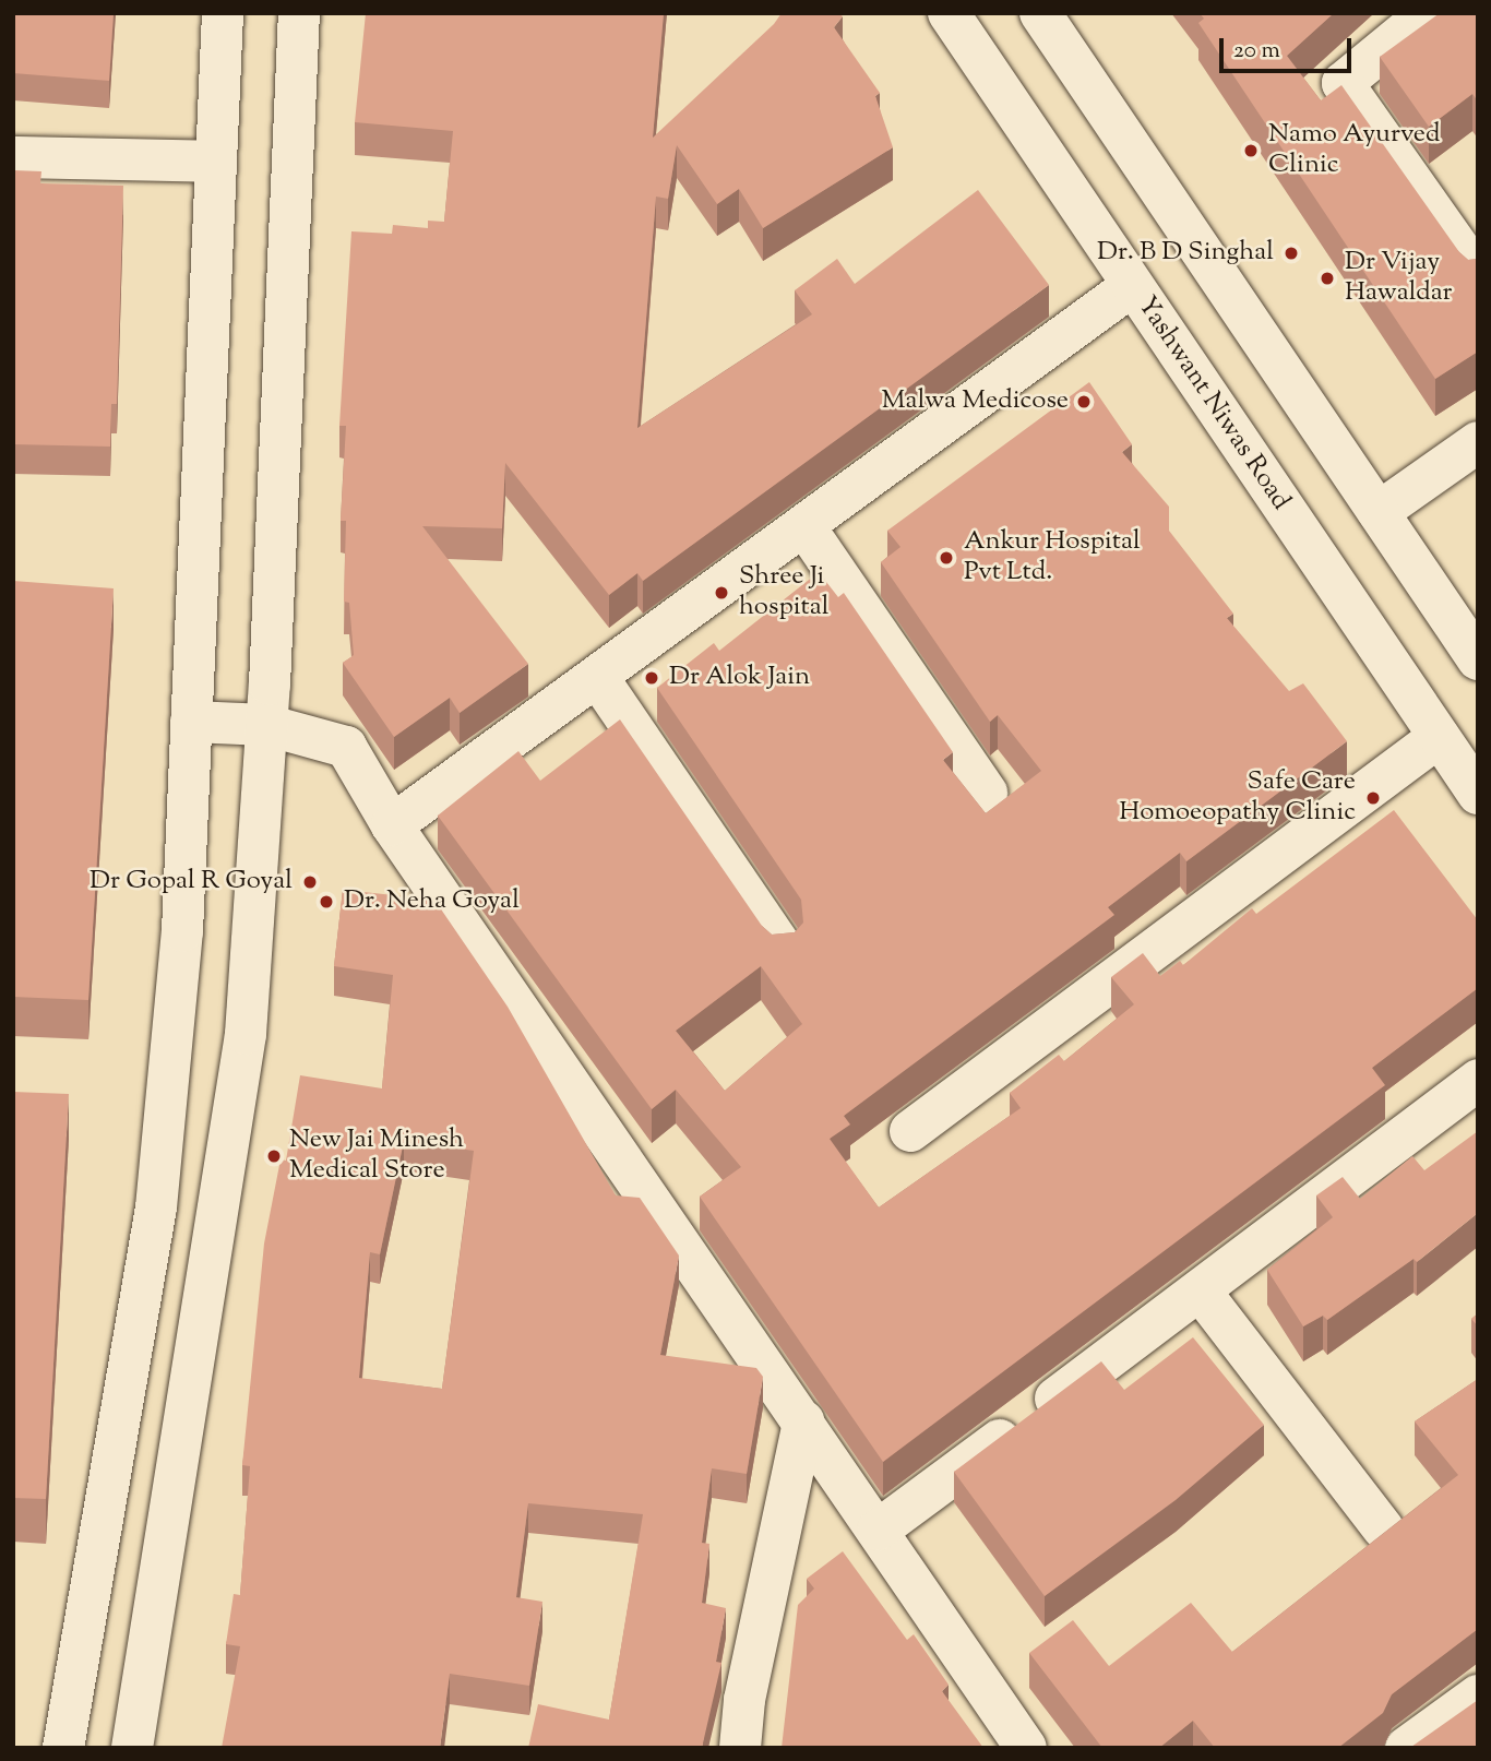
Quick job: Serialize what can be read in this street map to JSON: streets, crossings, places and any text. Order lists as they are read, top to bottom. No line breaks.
{"streets":{"street":["Yashwant Niwas Road"]},"places":["Namo Ayurved Clinic","Dr. B D Singhal","Dr Vijay Hawaldar","Malwa Medicose","Ankur Hospital Pvt Ltd.","Shree Ji hospital","Dr Alok Jain","Safe Care Homoeopathy Clinic","Dr Gopal R Goyal","Dr. Neha Goyal","New Jai Minesh Medical Store"],"scale_bar":"20 m"}
